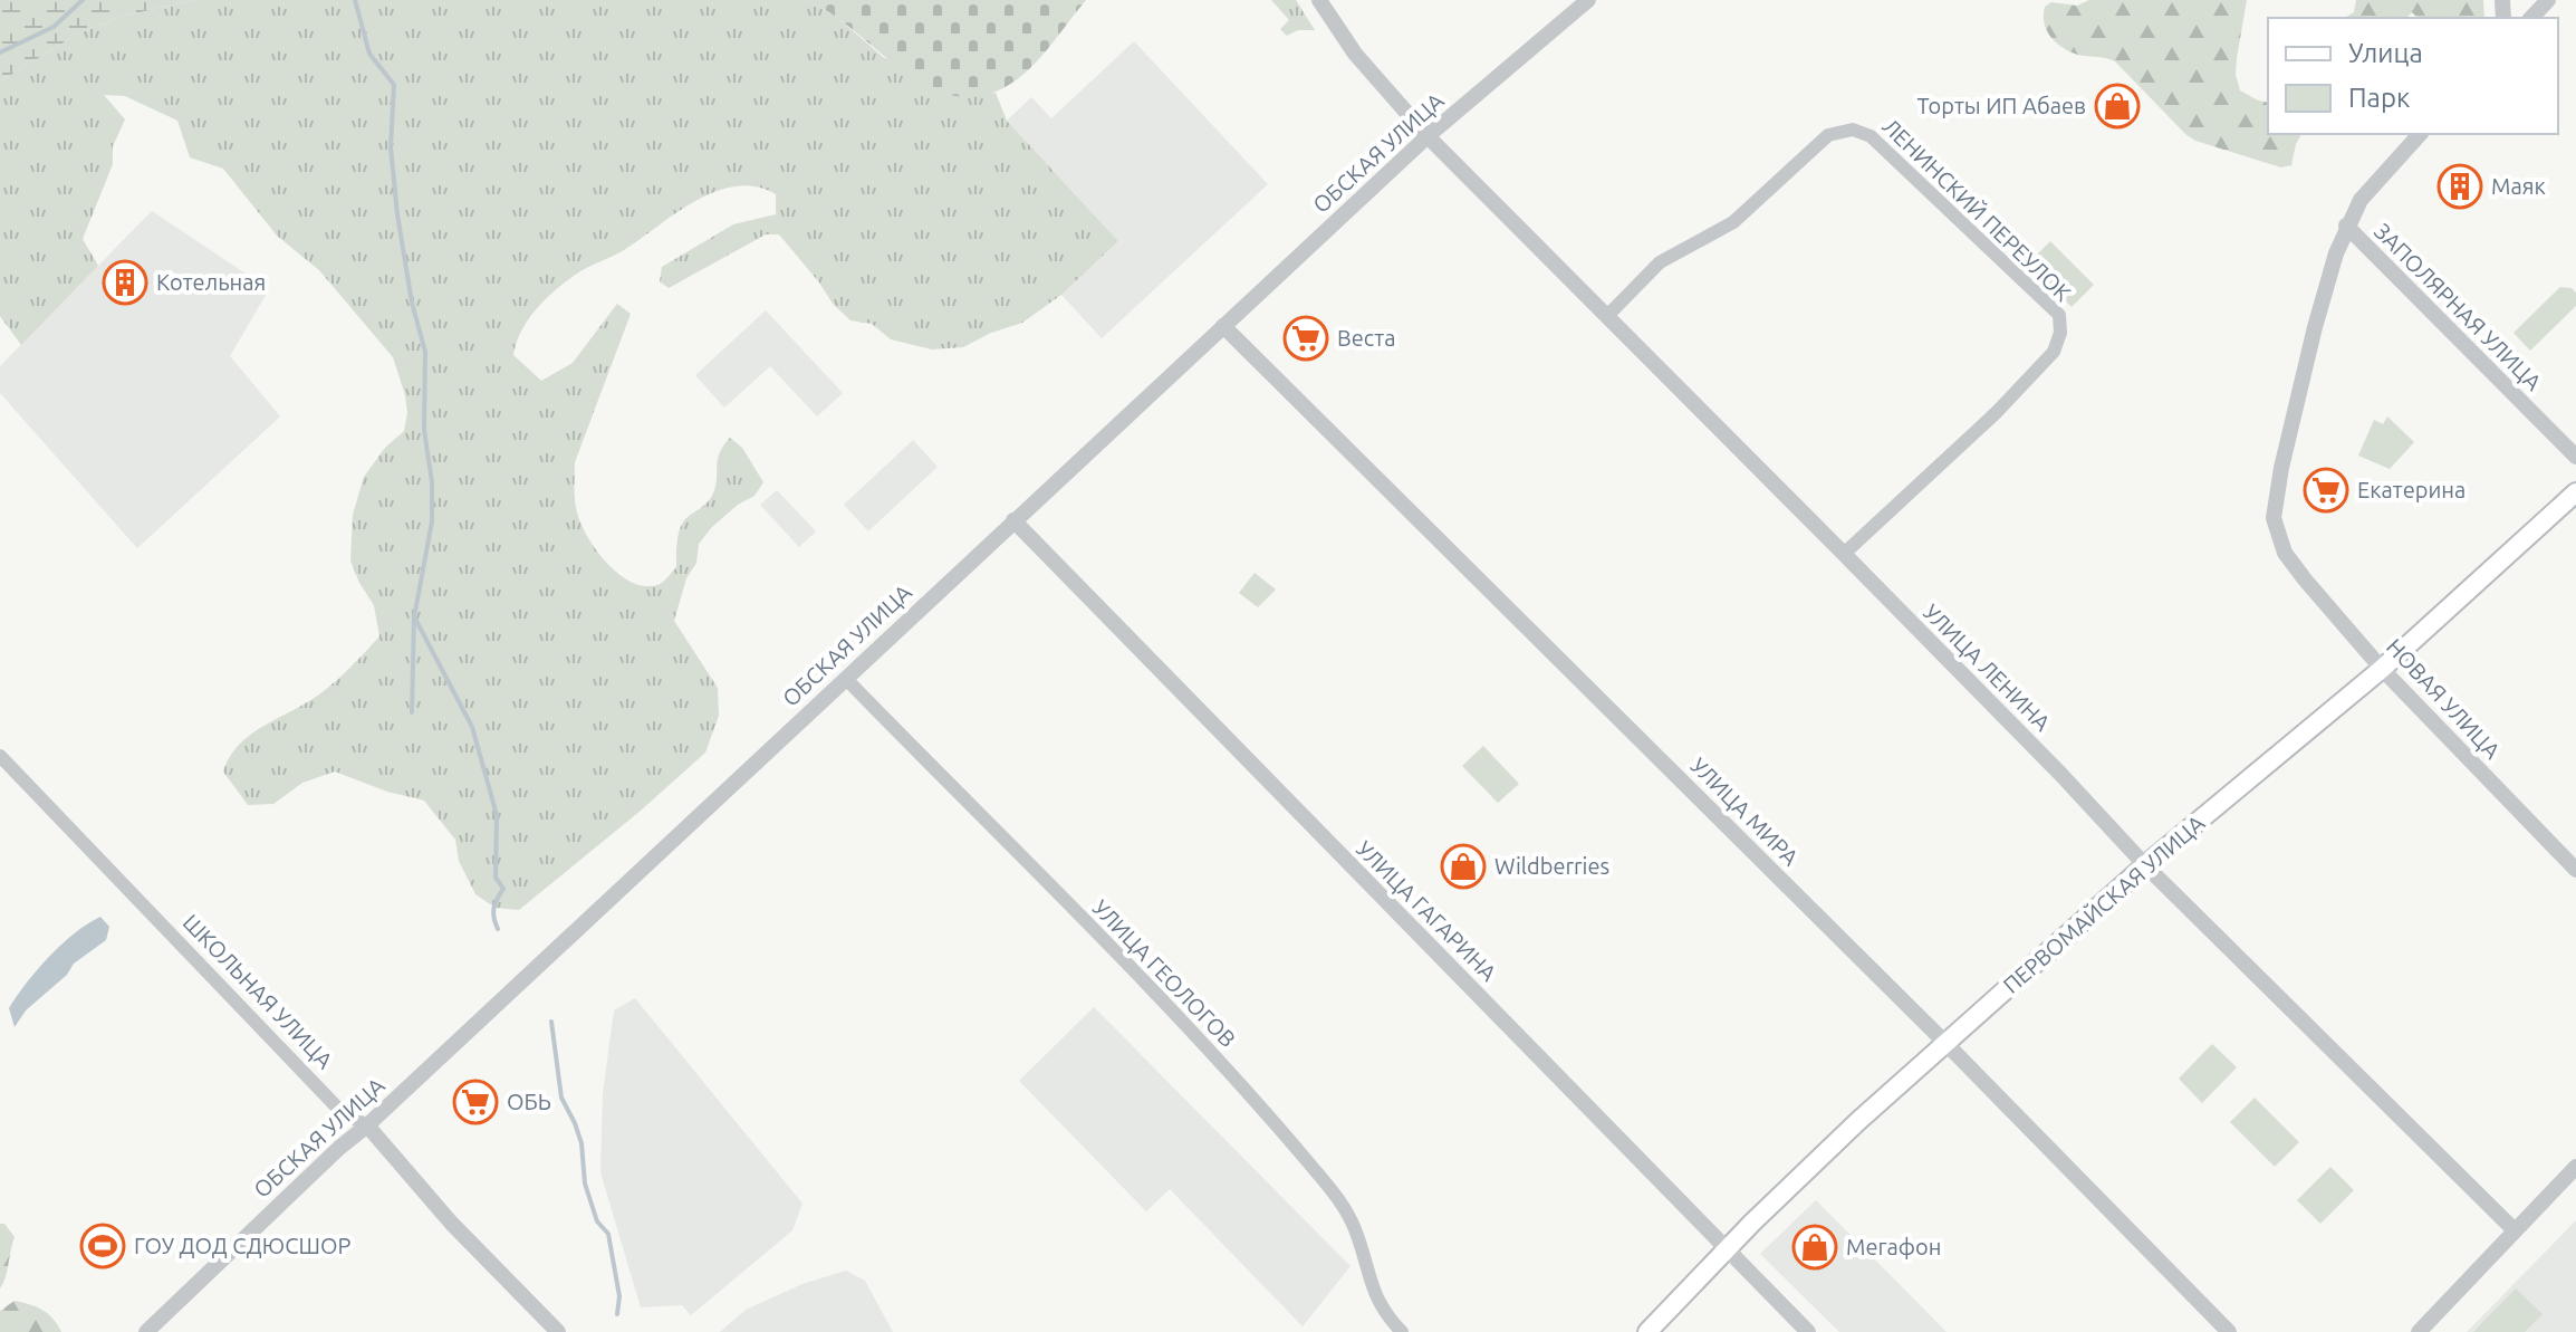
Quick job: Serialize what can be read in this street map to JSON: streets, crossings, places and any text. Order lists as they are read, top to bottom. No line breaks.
{"streets":{"main road":["ПЕРВОМАЙСКАЯ УЛИЦА"],"street":["ОБСКАЯ УЛИЦА","ЛЕНИНСКИЙ ПЕРЕУЛОК","ЗАПОЛЯРНАЯ УЛИЦА","УЛИЦА ЛЕНИНА","НОВАЯ УЛИЦА","УЛИЦА МИРА","УЛИЦА ГАГАРИНА","УЛИЦА ГЕОЛОГОВ","ШКОЛЬНАЯ УЛИЦА"]},"crossings":[["ОБСКАЯ УЛИЦА","УЛИЦА ЛЕНИНА"],["ОБСКАЯ УЛИЦА","УЛИЦА МИРА"],["ОБСКАЯ УЛИЦА","УЛИЦА ГАГАРИНА"],["ОБСКАЯ УЛИЦА","УЛИЦА ГЕОЛОГОВ"],["ОБСКАЯ УЛИЦА","ШКОЛЬНАЯ УЛИЦА"],["ЛЕНИНСКИЙ ПЕРЕУЛОК","УЛИЦА ЛЕНИНА"],["ЗАПОЛЯРНАЯ УЛИЦА","НОВАЯ УЛИЦА"],["УЛИЦА ЛЕНИНА","ПЕРВОМАЙСКАЯ УЛИЦА"],["НОВАЯ УЛИЦА","ПЕРВОМАЙСКАЯ УЛИЦА"],["УЛИЦА МИРА","ПЕРВОМАЙСКАЯ УЛИЦА"],["ПЕРВОМАЙСКАЯ УЛИЦА","УЛИЦА ГАГАРИНА"]],"places":{"shop":["Торты ИП Абаев","Wildberries","Мегафон"],"building":["Маяк","Котельная"],"supermarket":["Веста","Екатерина","ОБЬ"],"sports":["ГОУ ДОД СДЮСШОР"]},"legend":["Улица","Парк"]}
